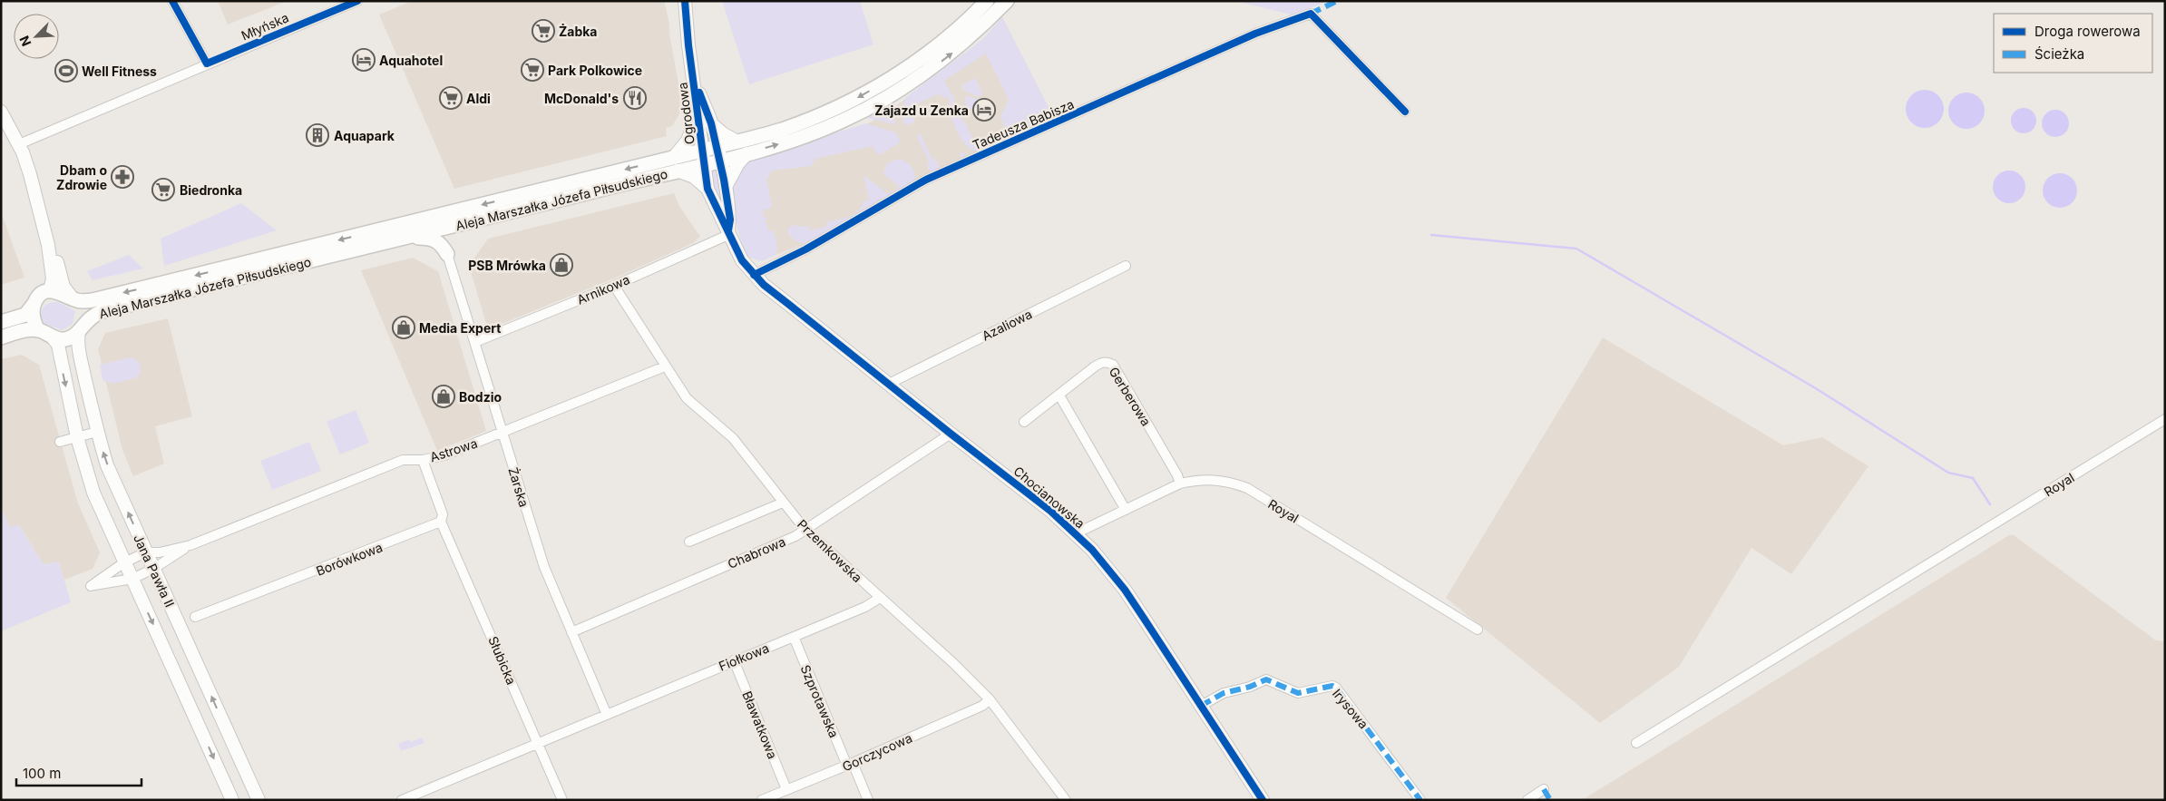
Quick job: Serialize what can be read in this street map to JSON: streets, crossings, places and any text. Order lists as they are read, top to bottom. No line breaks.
{"streets":{"main road":["Aleja Marszałka Józefa Piłsudskiego"],"street":["Młyńska","Ogrodowa","Tadeusza Babisza","Arnikowa","Azaliowa","Gerberowa","Astrowa","Royal","Żarska","Chocianowska","Przemkowska","Chabrowa","Borówkowa","Jana Pawła II","Fiołkowa","Słubicka","Szprotawska","Irysowa","Bławatkowa","Gorczycowa"]},"crossings":[["Ogrodowa","Aleja Marszałka Józefa Piłsudskiego"],["Ogrodowa","Arnikowa"],["Ogrodowa","Chocianowska"],["Tadeusza Babisza","Chocianowska"],["Aleja Marszałka Józefa Piłsudskiego","Jana Pawła II"],["Arnikowa","Żarska"],["Arnikowa","Chocianowska"],["Arnikowa","Przemkowska"],["Azaliowa","Chocianowska"],["Gerberowa","Royal"],["Astrowa","Żarska"],["Astrowa","Przemkowska"],["Astrowa","Jana Pawła II"],["Royal","Chocianowska"],["Żarska","Chabrowa"],["Żarska","Fiołkowa"],["Chocianowska","Chabrowa"],["Chocianowska","Irysowa"],["Przemkowska","Chabrowa"],["Przemkowska","Fiołkowa"],["Przemkowska","Gorczycowa"],["Borówkowa","Słubicka"],["Fiołkowa","Słubicka"],["Fiołkowa","Szprotawska"],["Fiołkowa","Bławatkowa"],["Szprotawska","Gorczycowa"],["Bławatkowa","Gorczycowa"]],"places":{"supermarket":["Żabka","Park Polkowice","Aldi","Biedronka"],"hotel":["Aquahotel","Zajazd u Zenka"],"sports":["Well Fitness"],"restaurant":["McDonald's"],"building":["Aquapark"],"pharmacy":["Dbam o Zdrowie"],"shop":["PSB Mrówka","Media Expert","Bodzio"]},"legend":["Droga rowerowa","Ścieżka"],"scale_bar":"100 m","north":"bottom left"}
